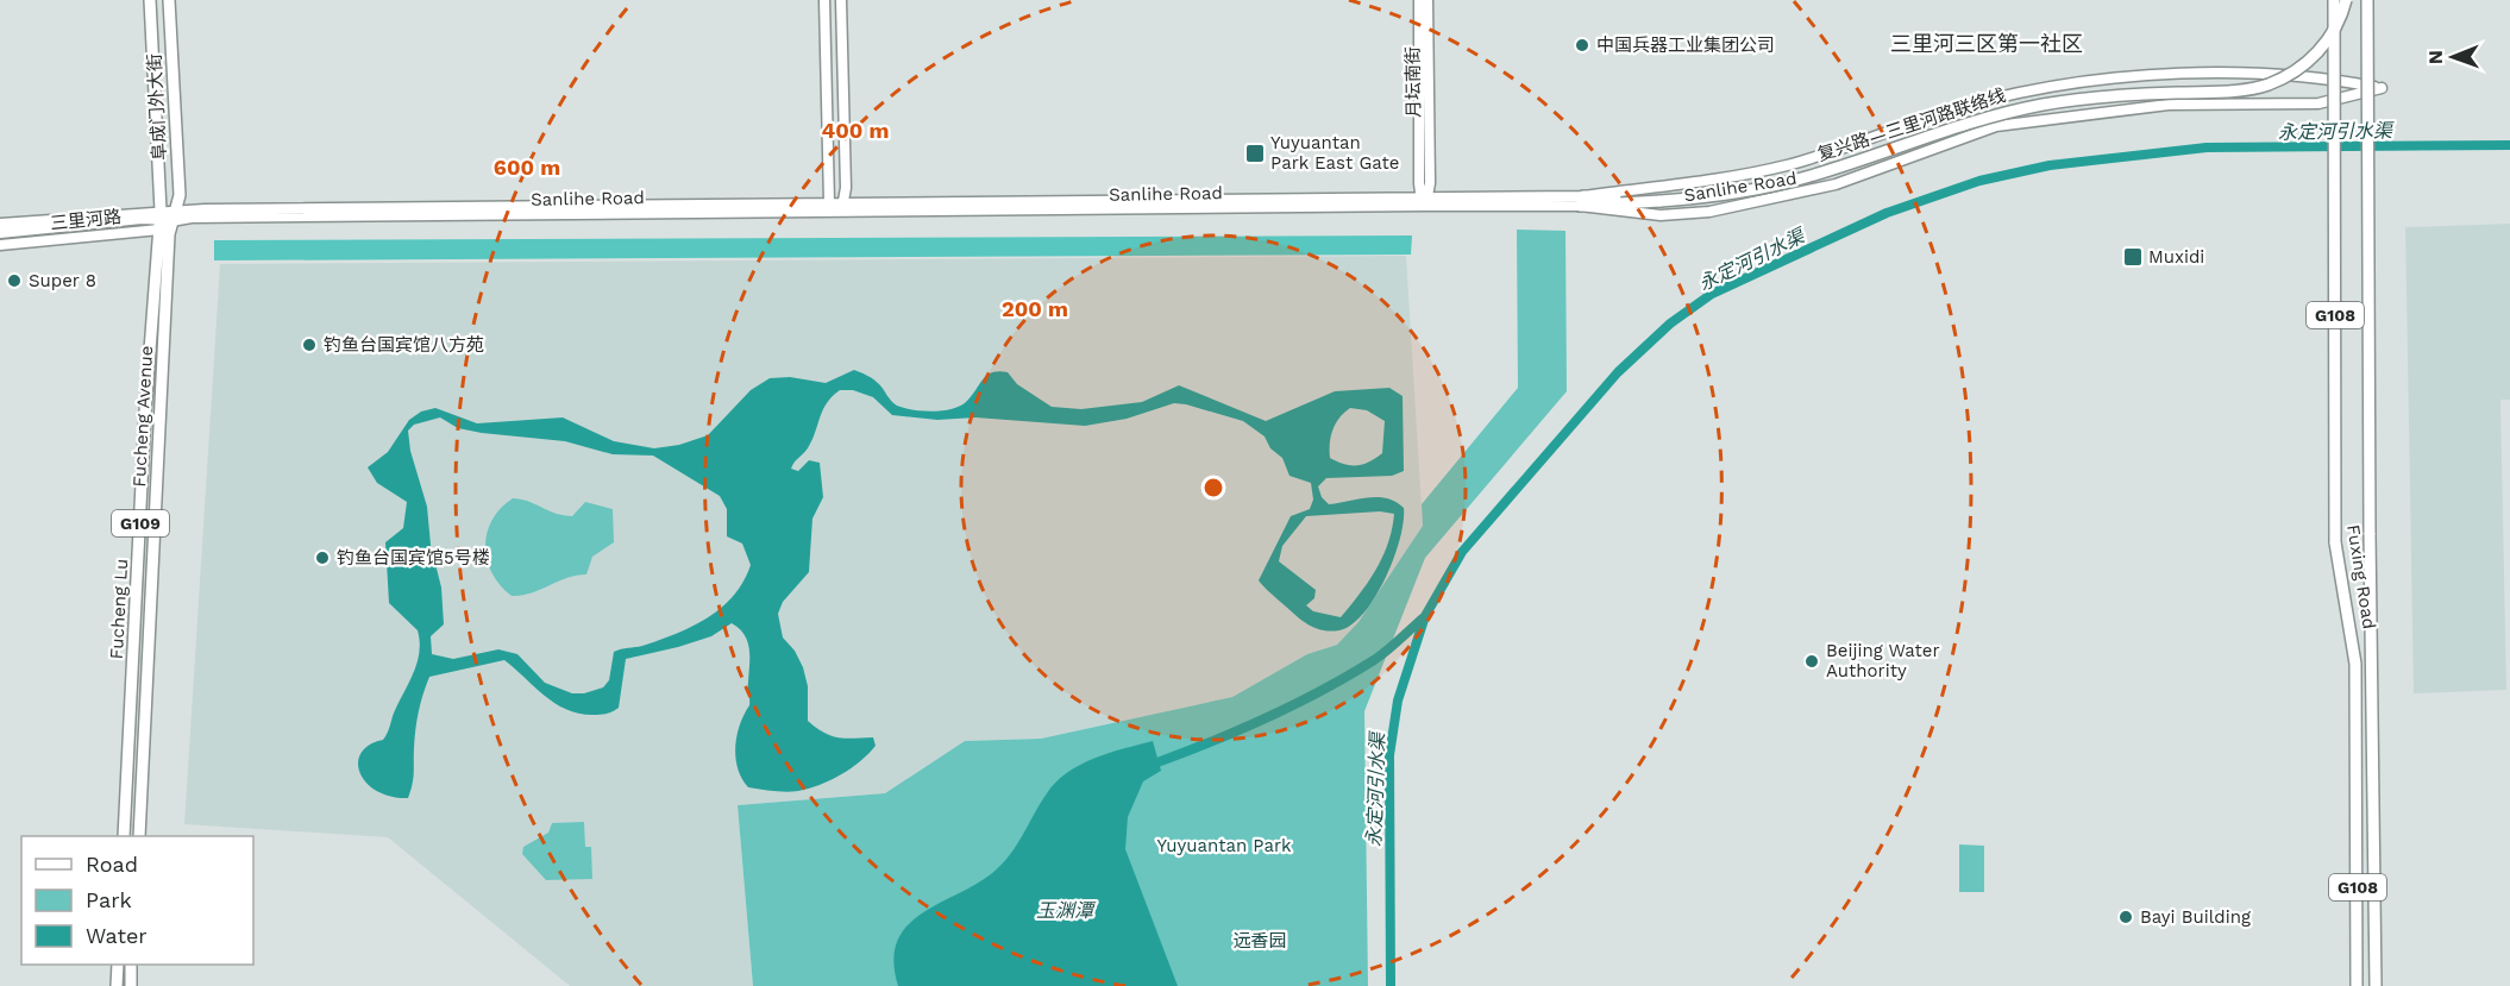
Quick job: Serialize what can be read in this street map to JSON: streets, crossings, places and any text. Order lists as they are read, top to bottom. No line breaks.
{"streets":{"main road":["月坛南街","阜成门外大街","复兴路—三里河路联络线","Sanlihe Road","三里河路","G108","Fucheng Avenue","G109","Fuxing Road","Fucheng Lu"]},"crossings":[["月坛南街","Sanlihe Road"],["阜成门外大街","Sanlihe Road"],["阜成门外大街","三里河路"],["阜成门外大街","Fucheng Avenue"],["复兴路—三里河路联络线","Sanlihe Road"],["Sanlihe Road","三里河路"],["Sanlihe Road","Fucheng Avenue"],["三里河路","Fucheng Avenue"],["三里河路","G109"],["三里河路","Fucheng Lu"],["G109","Fucheng Lu"]],"districts":["三里河三区第一社区"],"water":["永定河引水渠","玉渊潭"],"parks":["Yuyuantan Park","远香园"],"places":{"other":["中国兵器工业集团公司","Super 8","钓鱼台国宾馆八方苑","钓鱼台国宾馆5号楼","Beijing Water Authority","Bayi Building"],"transit":["Yuyuantan Park East Gate","Muxidi"]},"legend":["Road","Park","Water"],"north":"left","rings":["400 m","600 m","200 m"]}
